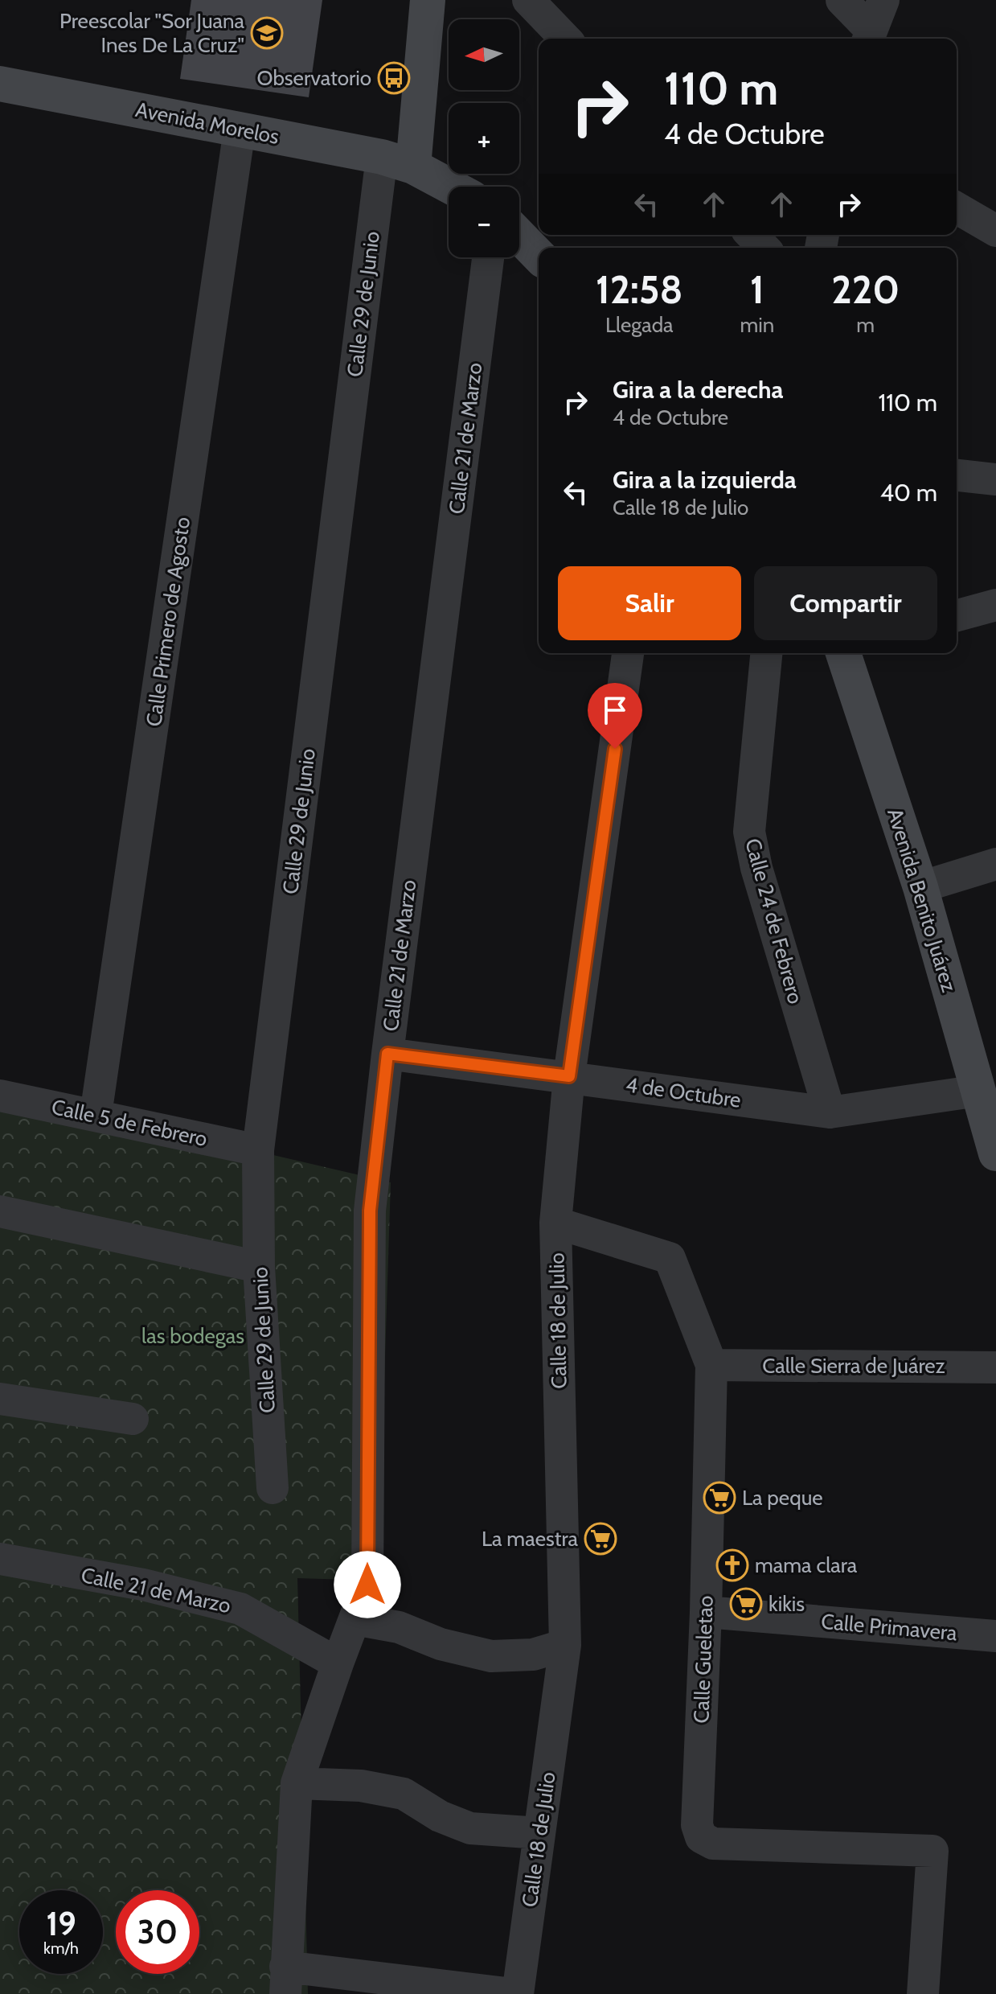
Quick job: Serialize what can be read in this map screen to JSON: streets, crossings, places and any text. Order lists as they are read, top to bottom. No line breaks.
{"streets":{"street":["Avenida Morelos","Calle 29 de Junio","Calle 21 de Marzo","Calle Primero de Agosto","Avenida Benito Juárez","Calle 24 de Febrero","4 de Octubre","Calle 5 de Febrero","Calle 18 de Julio","Calle Sierra de Juárez","Calle Primavera","Calle Gueletao"]},"crossings":[["Avenida Morelos","Calle 29 de Junio"],["Avenida Morelos","Calle Primero de Agosto"],["Calle 29 de Junio","Calle 5 de Febrero"],["Calle 21 de Marzo","4 de Octubre"],["Calle Primero de Agosto","Calle 5 de Febrero"],["Avenida Benito Juárez","4 de Octubre"],["Calle 24 de Febrero","4 de Octubre"],["4 de Octubre","Calle 18 de Julio"],["Calle Sierra de Juárez","Calle Gueletao"],["Calle Primavera","Calle Gueletao"]],"parks":["las bodegas"],"places":{"school or university":["Preescolar \"Sor Juana Ines De La Cruz\""],"bus stop":["Observatorio"],"supermarket":["La peque","La maestra","kikis"],"church":["mama clara"]},"north":"left","page":{"map_buttons":["+","−"],"turn":["110 m","4 de Octubre"],"eta":["12:58","Llegada","1","min","220","m"],"list":[{"name":"Gira a la derecha","note":"4 de Octubre","value":"110 m"},{"name":"Gira a la izquierda","note":"Calle 18 de Julio","value":"40 m"}],"buttons":["Salir","Compartir"],"speed":"19 km/h","limit":"30"}}
